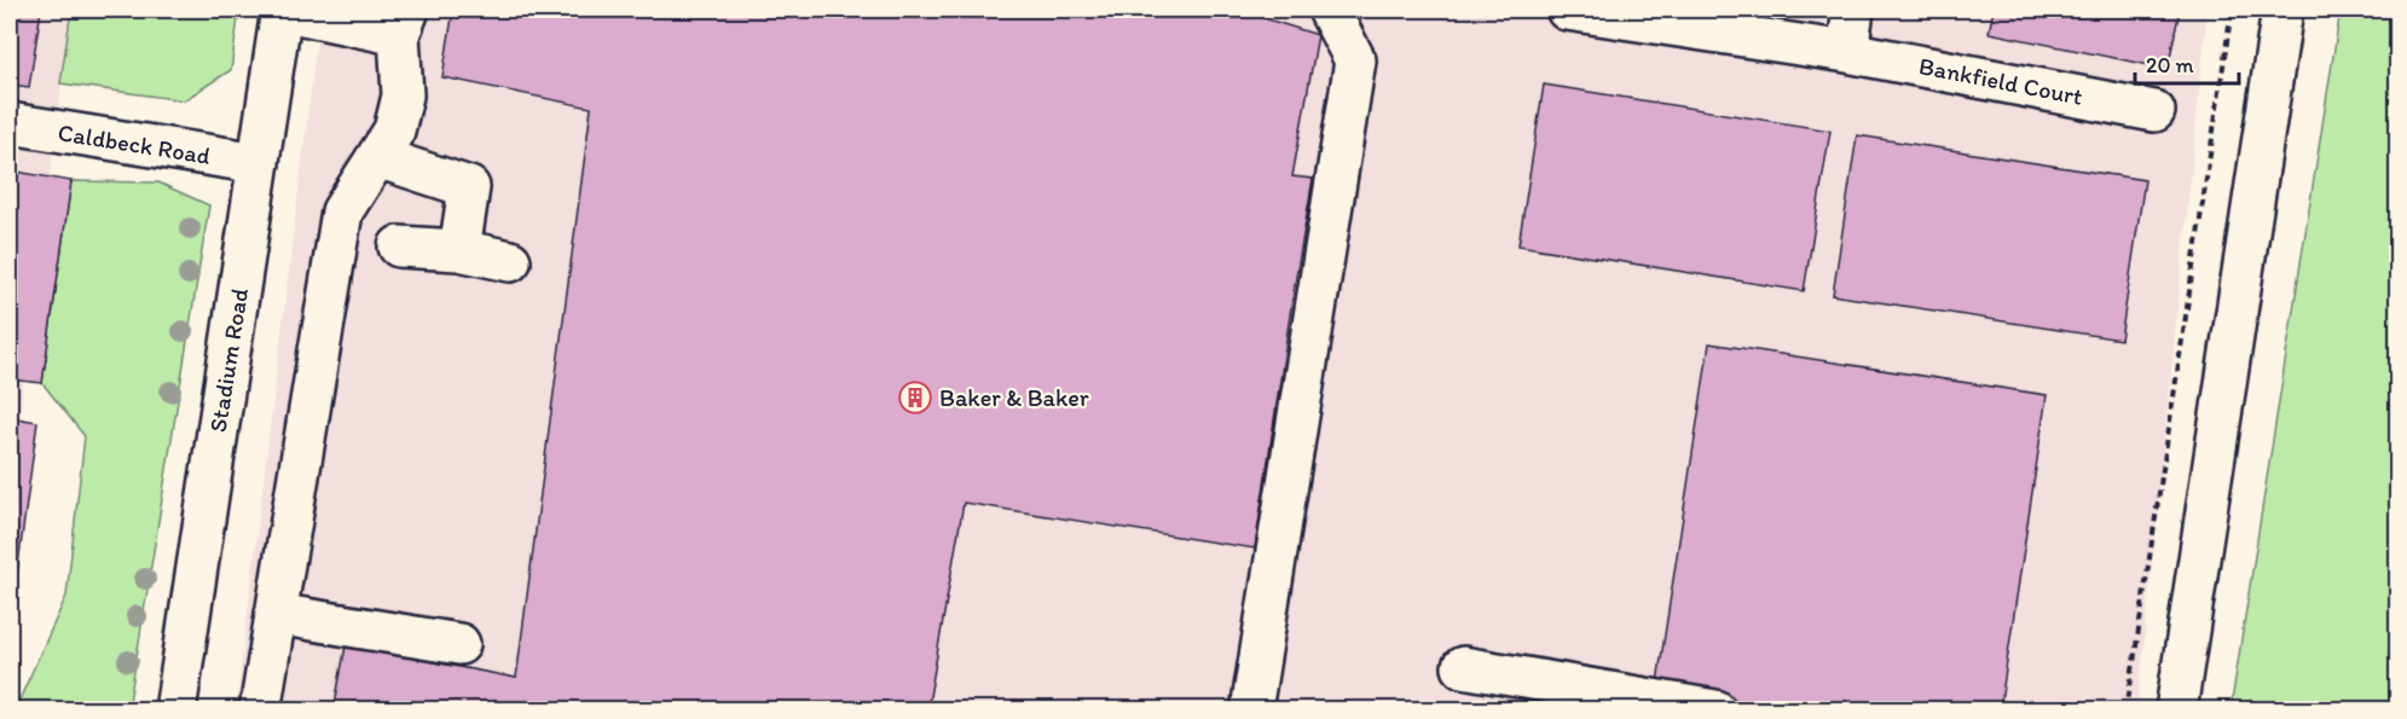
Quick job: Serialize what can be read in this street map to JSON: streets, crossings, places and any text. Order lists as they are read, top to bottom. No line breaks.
{"streets":{"street":["Bankfield Court","Caldbeck Road","Stadium Road"]},"crossings":[["Caldbeck Road","Stadium Road"]],"places":{"building":["Baker & Baker"]},"scale_bar":"20 m"}
